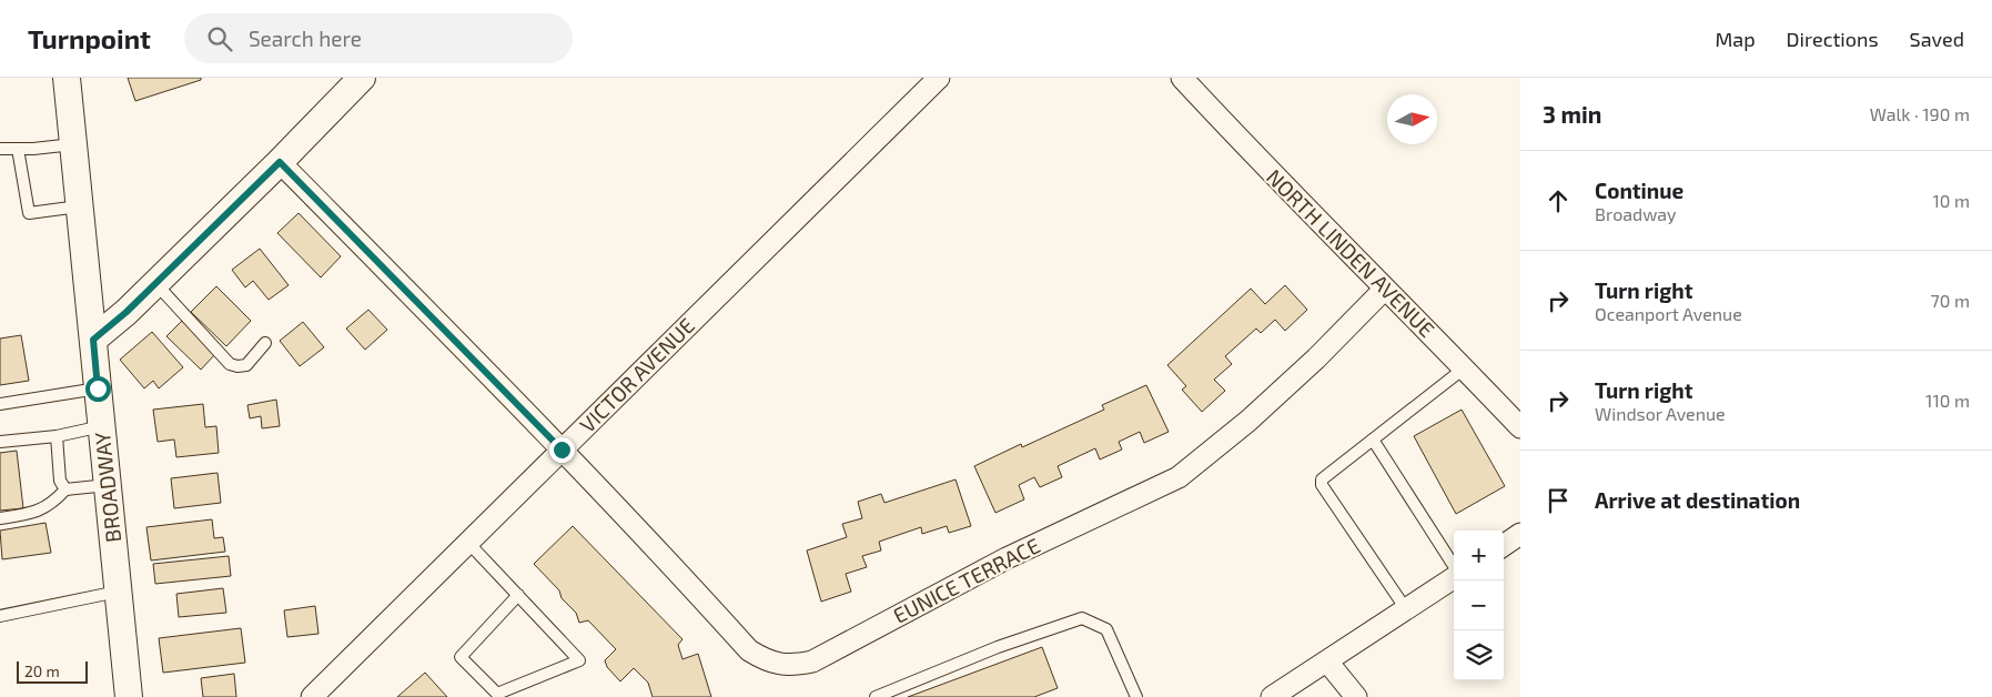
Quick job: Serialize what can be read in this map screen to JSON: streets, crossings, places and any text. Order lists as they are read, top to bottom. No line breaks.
{"streets":{"street":["NORTH LINDEN AVENUE","VICTOR AVENUE","BROADWAY","EUNICE TERRACE"]},"crossings":[["NORTH LINDEN AVENUE","EUNICE TERRACE"],["VICTOR AVENUE","EUNICE TERRACE"]],"scale_bar":"20 m","north":"right","page":{"header":"Turnpoint","search":"Search here","nav":["Map","Directions","Saved"],"heading":["3 min","Walk · 190 m"],"list":[["Continue","Broadway","10 m"],["Turn right","Oceanport Avenue","70 m"],["Turn right","Windsor Avenue","110 m"],"Arrive at destination"],"map_buttons":["+","−"],"scale":"20 m"}}
